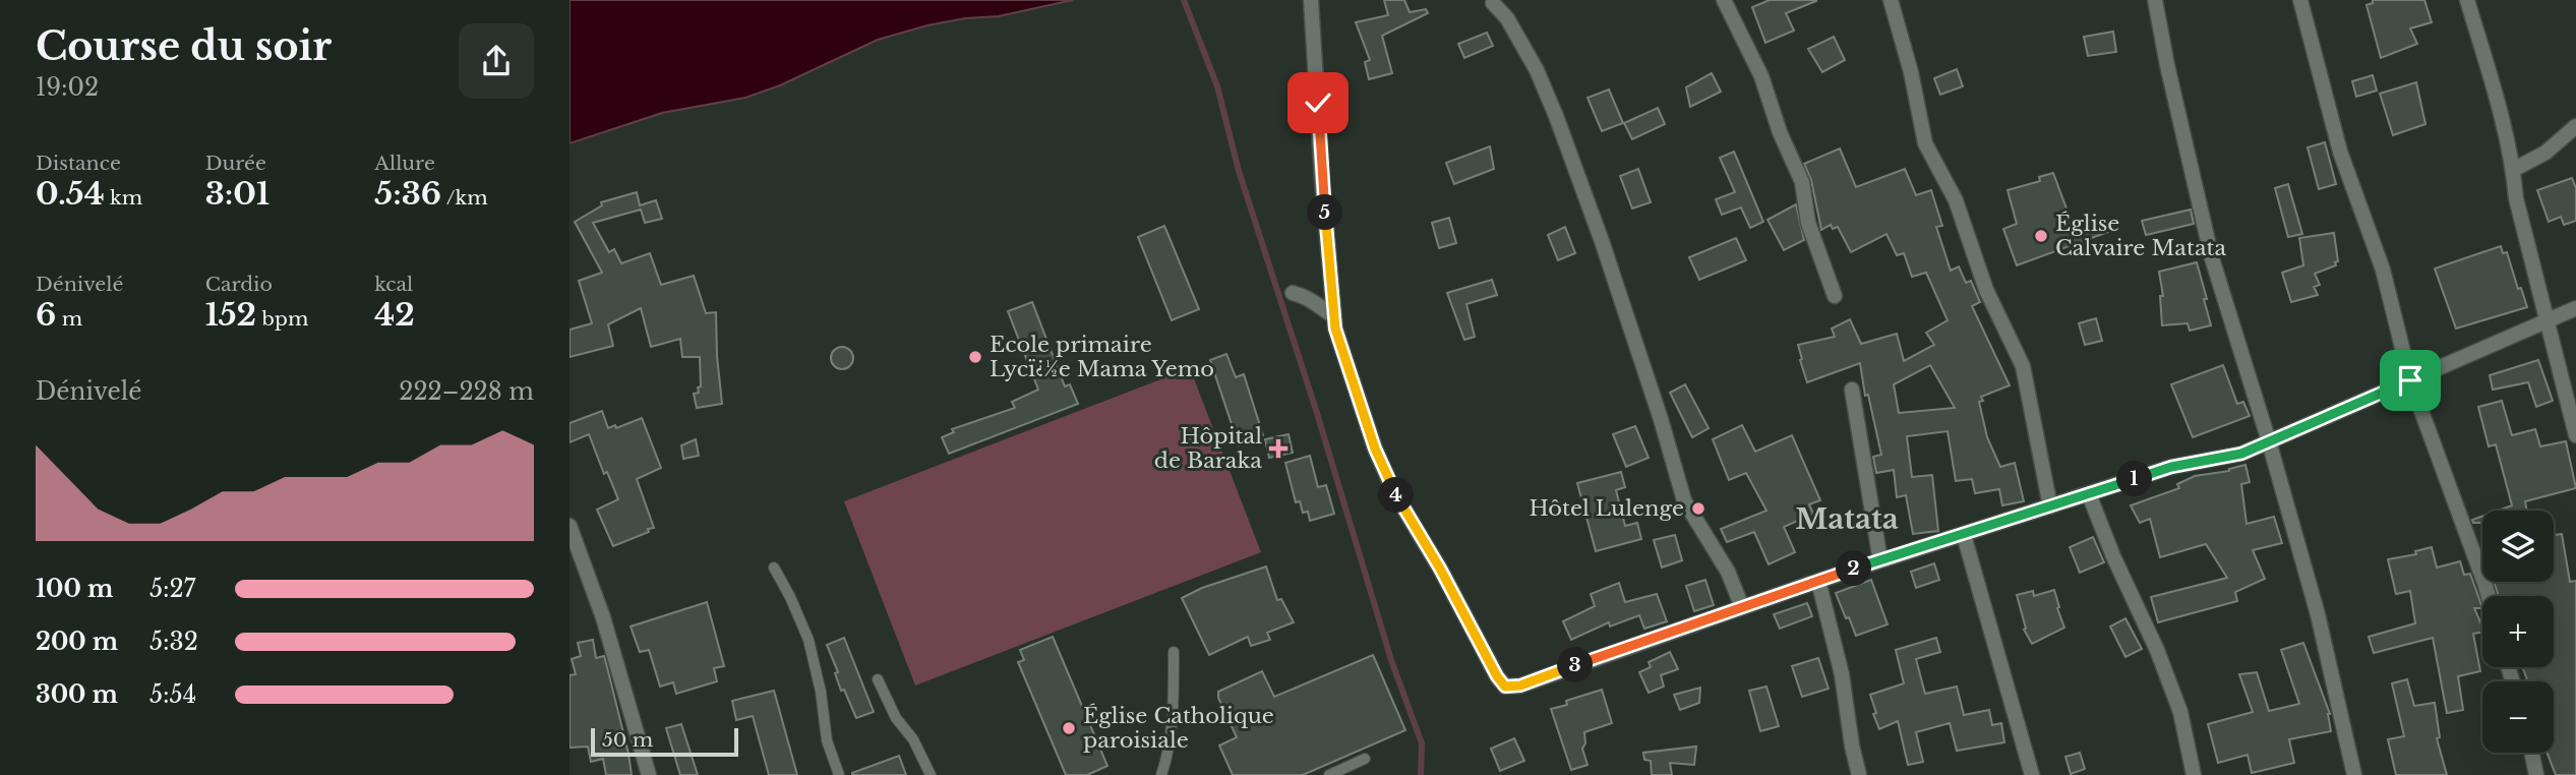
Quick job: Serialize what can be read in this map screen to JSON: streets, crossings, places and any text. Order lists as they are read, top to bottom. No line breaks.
{"districts":["Matata"],"places":{"other":["Église Calvaire Matata","Ecole primaire Lycï¿½e Mama Yemo","Hôtel Lulenge","Église Catholique paroisiale"],"health":["Hôpital de Baraka"]},"scale_bar":"50 m","page":{"heading":["Course du soir","19:02"],"stats":[["Distance","0.54 km"],["Durée","3:01"],["Allure","5:36 /km"],["Dénivelé","6 m"],["Cardio","152 bpm"],["kcal","42"]],"pins":["5","1","4","2","3"],"chart":["Dénivelé","222–228 m"],"map_buttons":["+","−"],"list":[{"name":"100 m","note":"5:27"},{"name":"200 m","note":"5:32"},{"name":"300 m","note":"5:54"}],"scale":"50 m"}}
